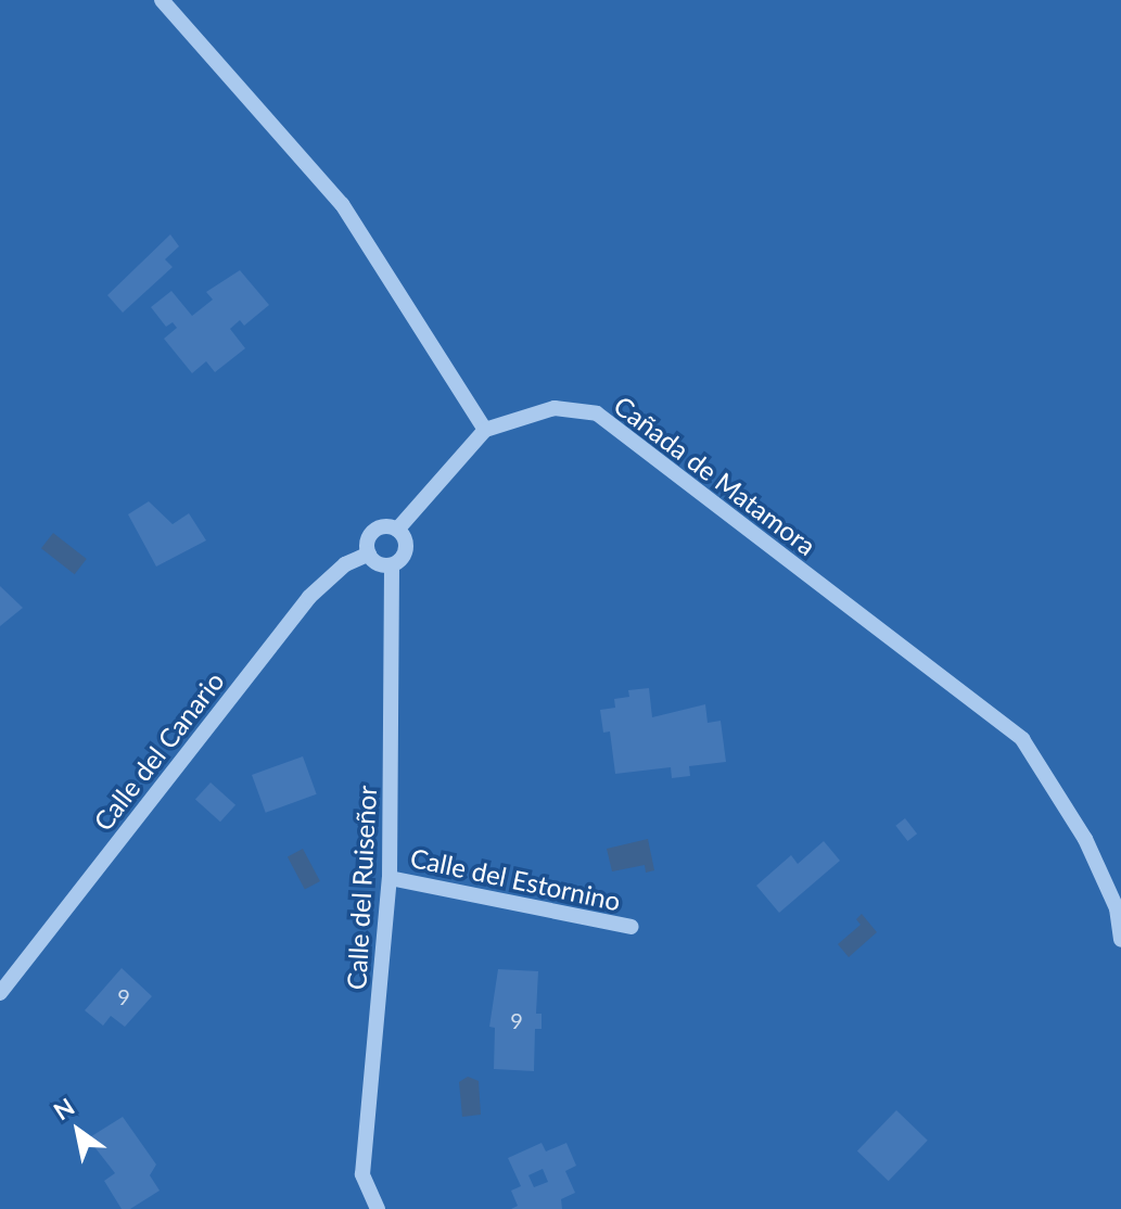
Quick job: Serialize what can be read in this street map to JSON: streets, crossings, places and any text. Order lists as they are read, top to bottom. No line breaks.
{"streets":{"street":["Cañada de Matamora","Calle del Canario","Calle del Estornino","Calle del Ruiseñor"]},"crossings":[["Calle del Canario","Calle del Ruiseñor"],["Calle del Estornino","Calle del Ruiseñor"]],"house_numbers":["9","9"],"north":"top left"}
